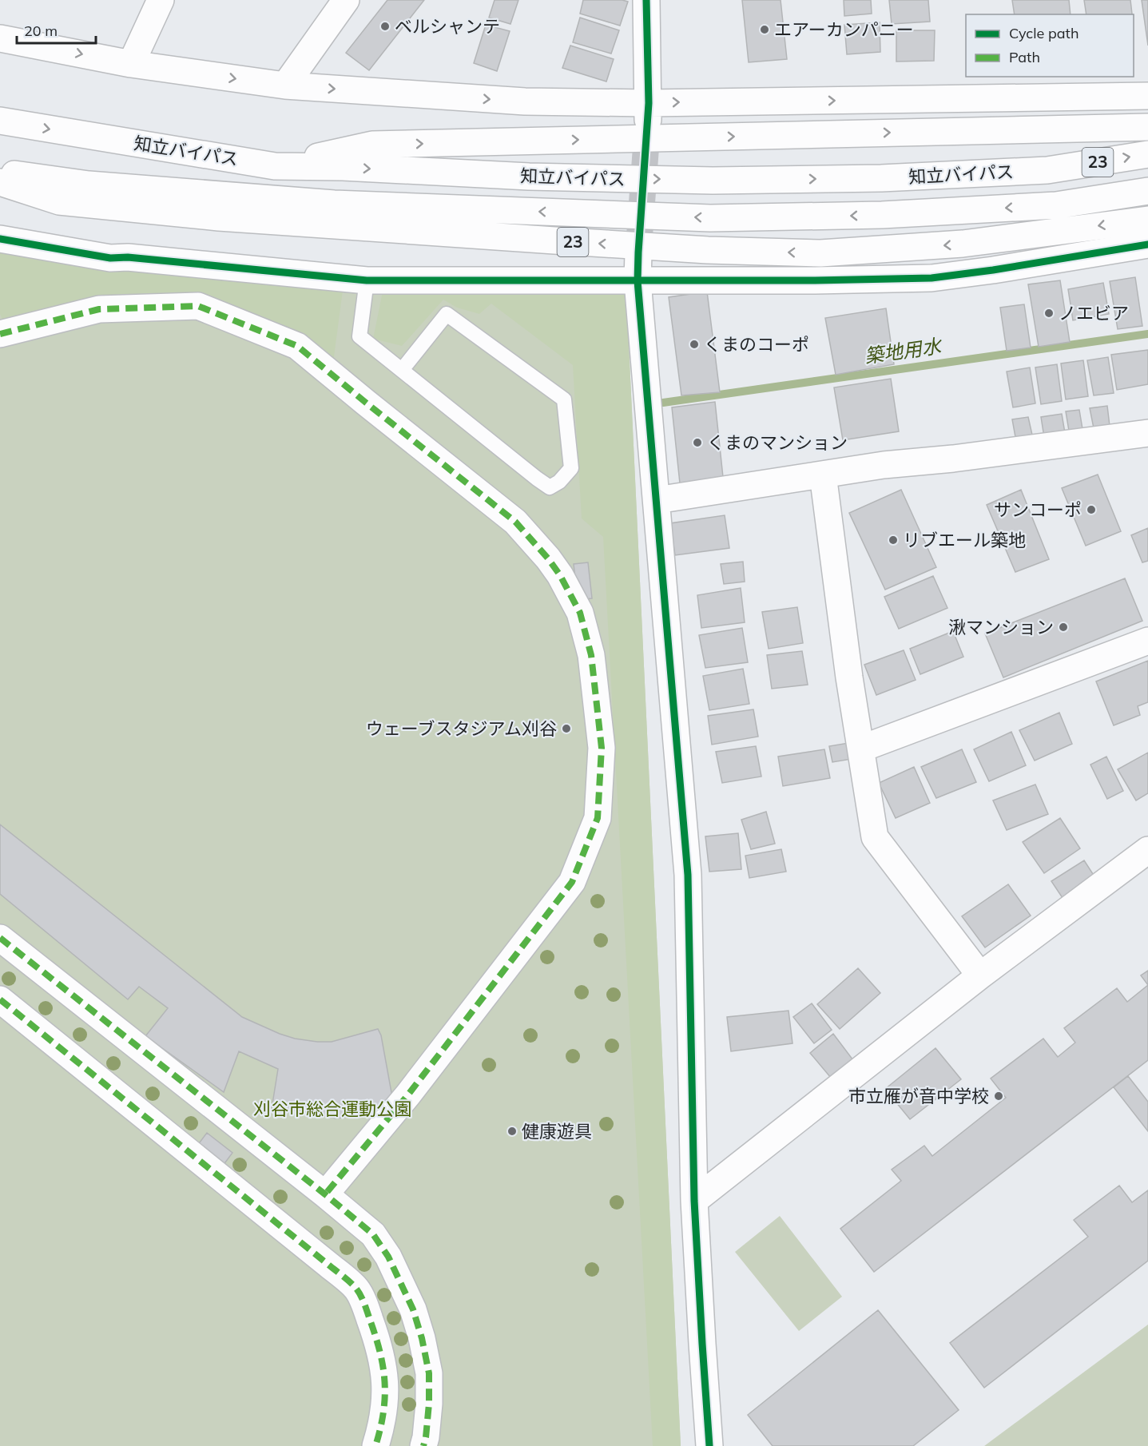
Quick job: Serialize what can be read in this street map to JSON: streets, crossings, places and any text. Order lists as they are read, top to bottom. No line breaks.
{"streets":{"main road":["知立バイパス","23"]},"water":["築地用水"],"parks":["刈谷市総合運動公園"],"places":["ベルシャンテ","エアーカンパニー","ノエビア","くまのコーポ","くまのマンション","サンコーポ","リブエール築地","湫マンション","ウェーブスタジアム刈谷","市立雁が音中学校","健康遊具"],"legend":["Cycle path","Path"],"scale_bar":"20 m"}
